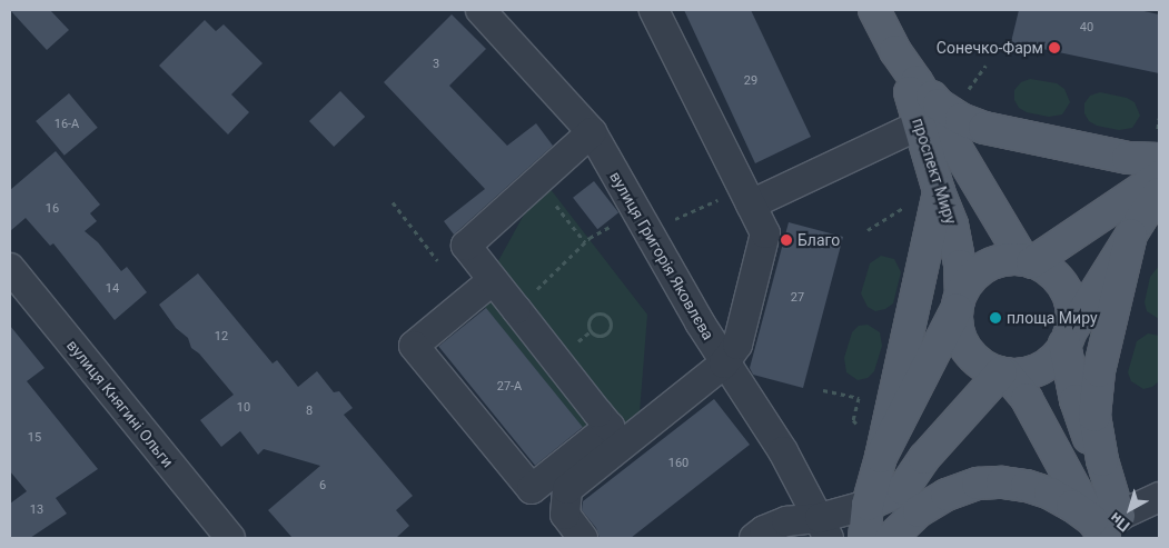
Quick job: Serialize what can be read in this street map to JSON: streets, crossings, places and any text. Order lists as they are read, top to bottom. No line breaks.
{"streets":{"main road":["проспект Миру"],"street":["вулиця Григорія Яковлєва","вулиця Княгині Ольги"]},"places":["Сонечко-Фарм","Благо","площа Миру"],"house_numbers":["40","3","29","16-А","16","14","27","12","27-А","10","8","15","160","6","13"],"north":"bottom left"}
